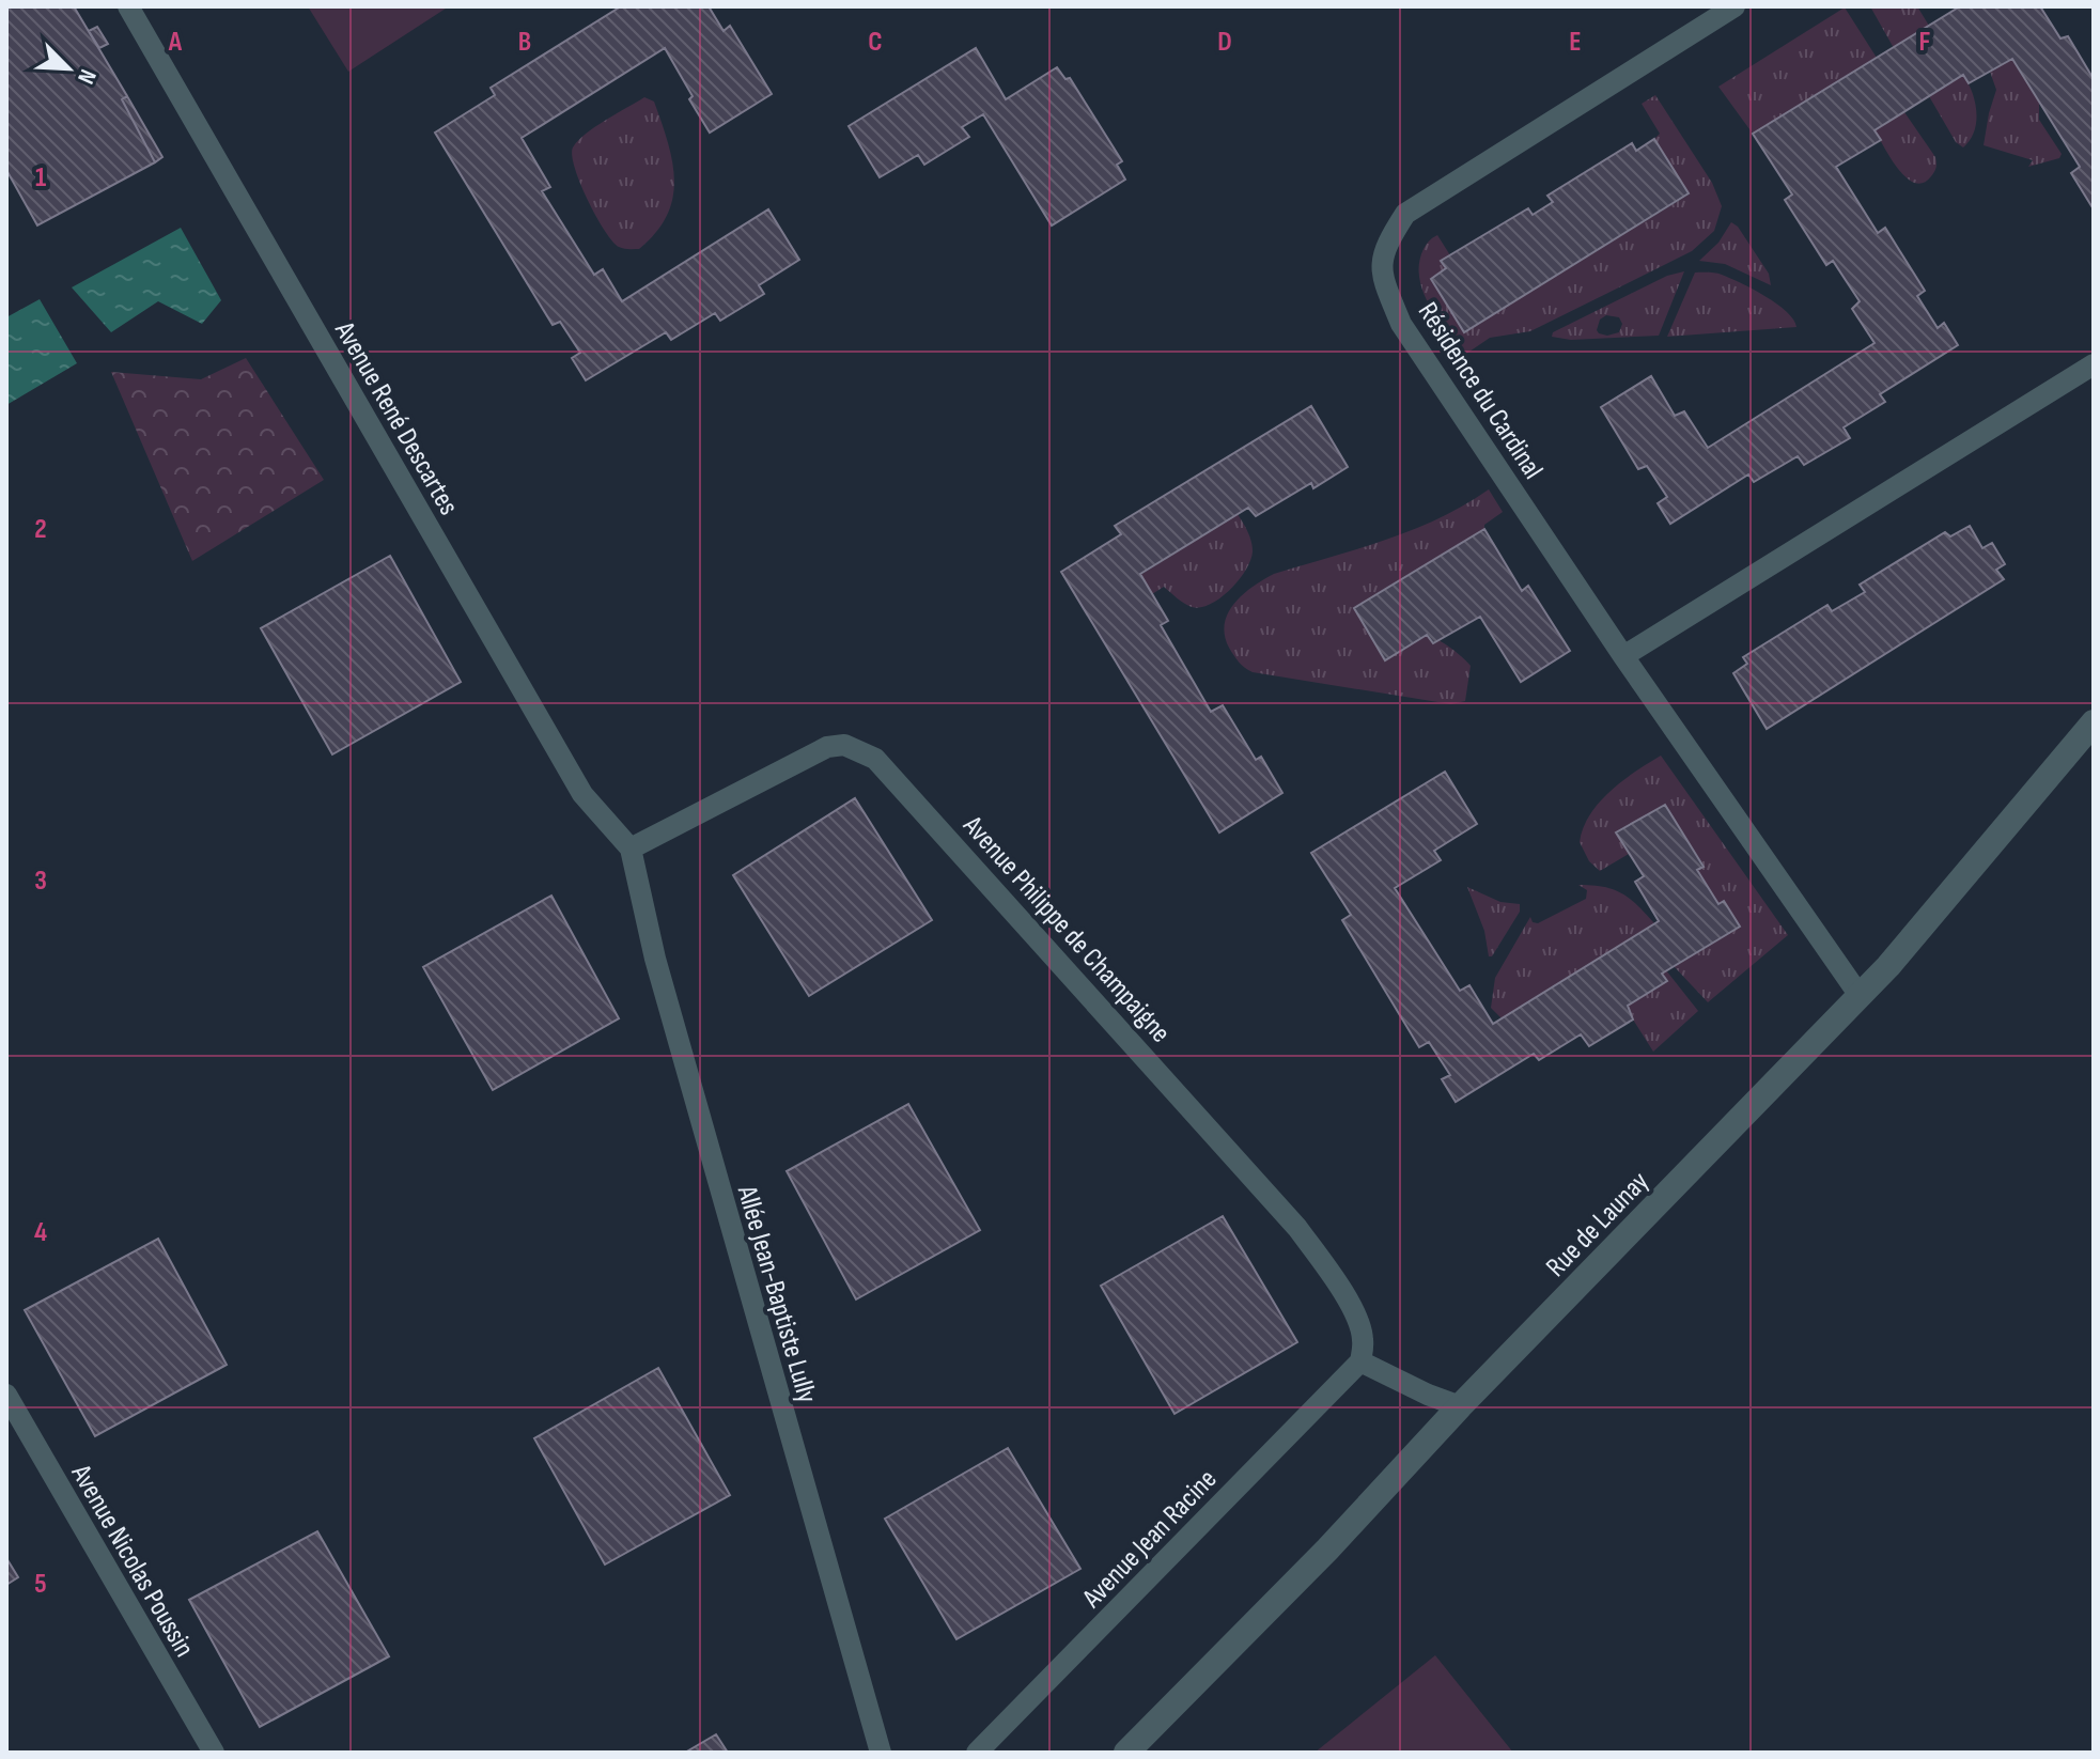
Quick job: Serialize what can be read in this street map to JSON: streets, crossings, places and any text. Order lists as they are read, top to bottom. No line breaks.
{"streets":{"street":["Rue de Launay"],"lane":["Résidence du Cardinal","Avenue René Descartes","Avenue Philippe de Champaigne","Allée Jean-Baptiste Lully","Avenue Jean Racine","Avenue Nicolas Poussin"]},"crossings":[["Résidence du Cardinal","Rue de Launay"],["Avenue René Descartes","Avenue Philippe de Champaigne"],["Avenue René Descartes","Allée Jean-Baptiste Lully"],["Avenue Philippe de Champaigne","Allée Jean-Baptiste Lully"],["Avenue Philippe de Champaigne","Avenue Jean Racine"]],"north":"bottom right","grid":{"columns":["A","B","C","D","E","F"],"rows":["1","2","3","4","5"]}}
